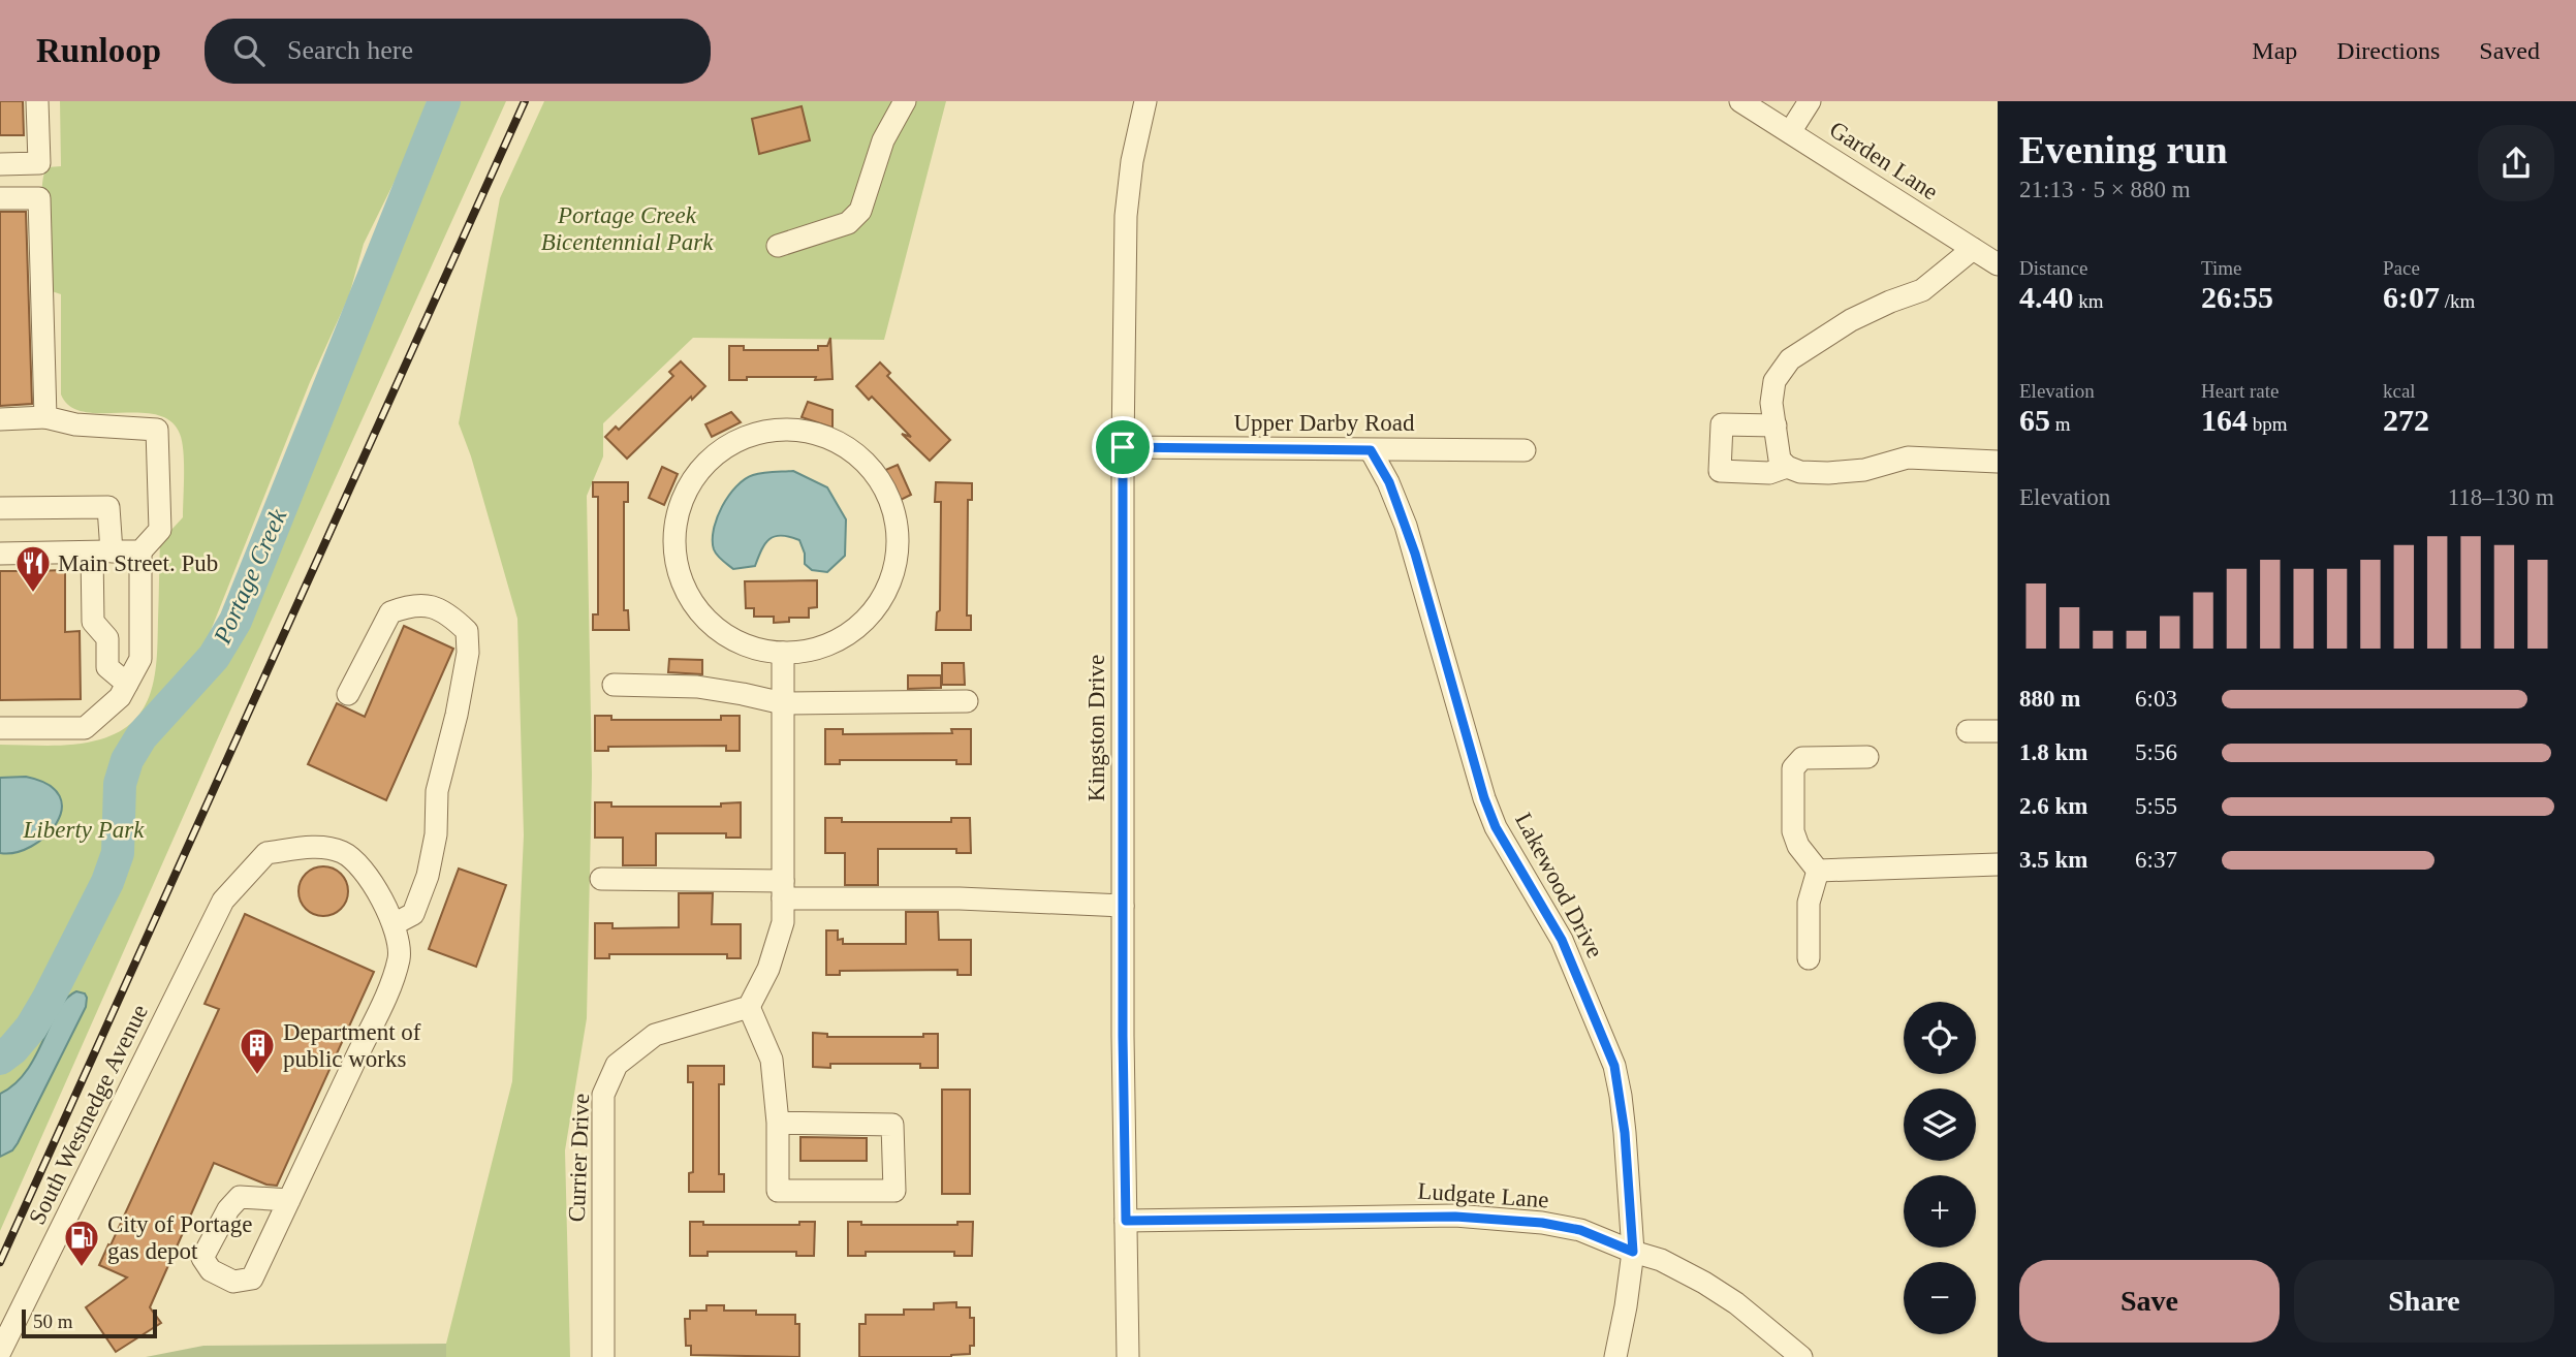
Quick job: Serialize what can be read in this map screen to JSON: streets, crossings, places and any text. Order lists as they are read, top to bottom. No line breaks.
{"streets":{"street":["Garden Lane","Upper Darby Road","Kingston Drive","Lakewood Drive","South Westnedge Avenue","Currier Drive","Ludgate Lane"]},"crossings":[["Upper Darby Road","Kingston Drive"],["Upper Darby Road","Lakewood Drive"],["Kingston Drive","Ludgate Lane"],["Lakewood Drive","Ludgate Lane"]],"water":["Portage Creek"],"parks":["Portage Creek Bicentennial Park","Liberty Park"],"places":{"restaurant":["Main Street. Pub"],"building":["Department of public works"],"fuel station":["City of Portage gas depot"]},"scale_bar":"50 m","page":{"header":"Runloop","search":"Search here","nav":["Map","Directions","Saved"],"heading":["Evening run","21:13 · 5 × 880 m"],"stats":[["Distance","4.40 km"],["Time","26:55"],["Pace","6:07 /km"],["Elevation","65 m"],["Heart rate","164 bpm"],["kcal","272"]],"chart":["Elevation","118–130 m"],"list":[{"name":"880 m","note":"6:03"},{"name":"1.8 km","note":"5:56"},{"name":"2.6 km","note":"5:55"},{"name":"3.5 km","note":"6:37"}],"map_buttons":["+","−"],"buttons":["Save","Share"],"scale":"50 m"}}
